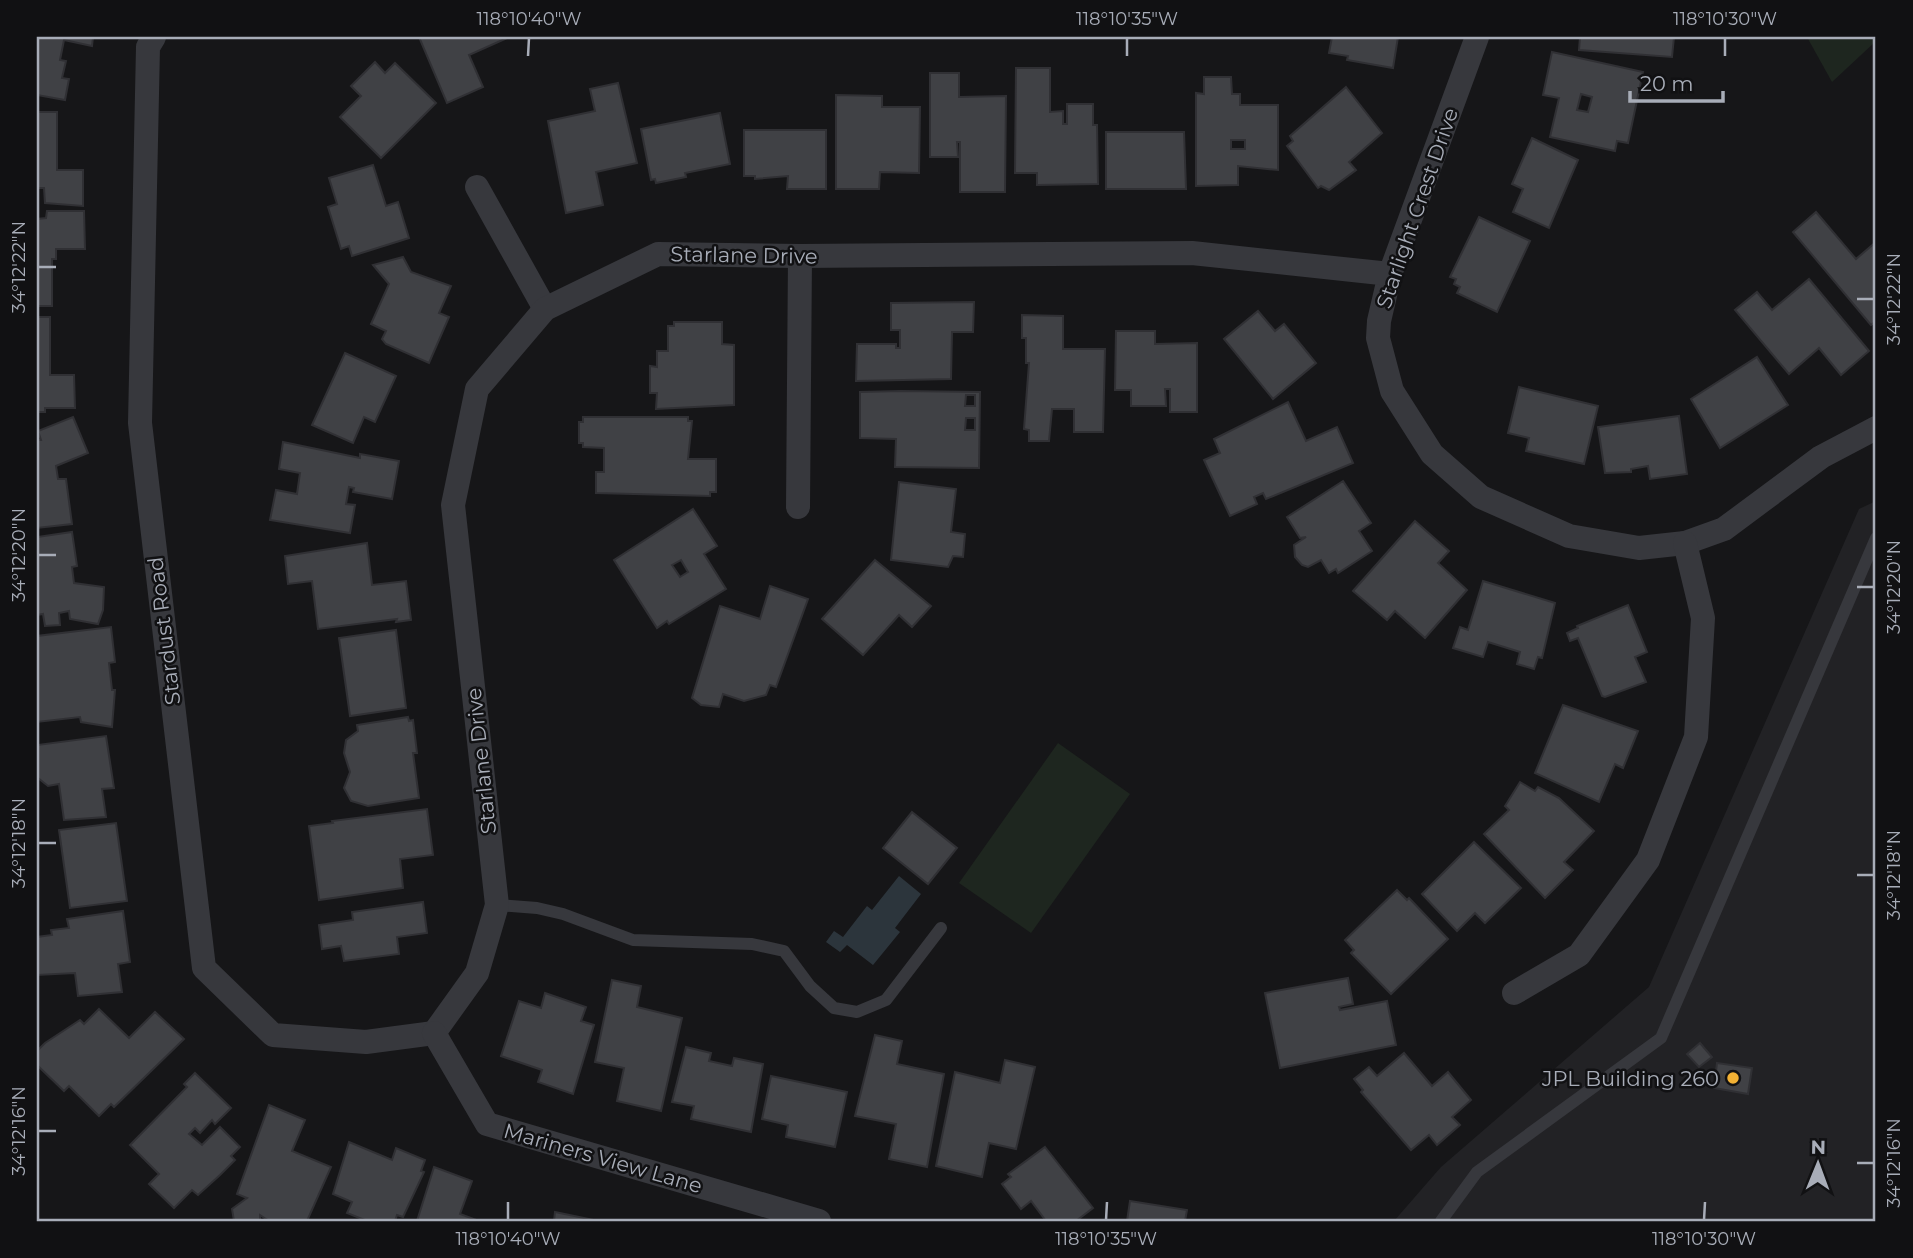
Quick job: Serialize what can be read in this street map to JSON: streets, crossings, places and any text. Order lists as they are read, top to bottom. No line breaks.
{"streets":{"street":["Starlight Crest Drive","Starlane Drive","Stardust Road","Mariners View Lane"]},"crossings":[["Starlight Crest Drive","Starlane Drive"],["Starlane Drive","Stardust Road"],["Starlane Drive","Mariners View Lane"],["Stardust Road","Mariners View Lane"]],"places":["JPL Building 260"],"scale_bar":"20 m","north":"top","coordinates":["118°10'40\"W","118°10'35\"W","118°10'30\"W","34°12'22\"N","34°12'20\"N","34°12'18\"N","34°12'16\"N"]}
